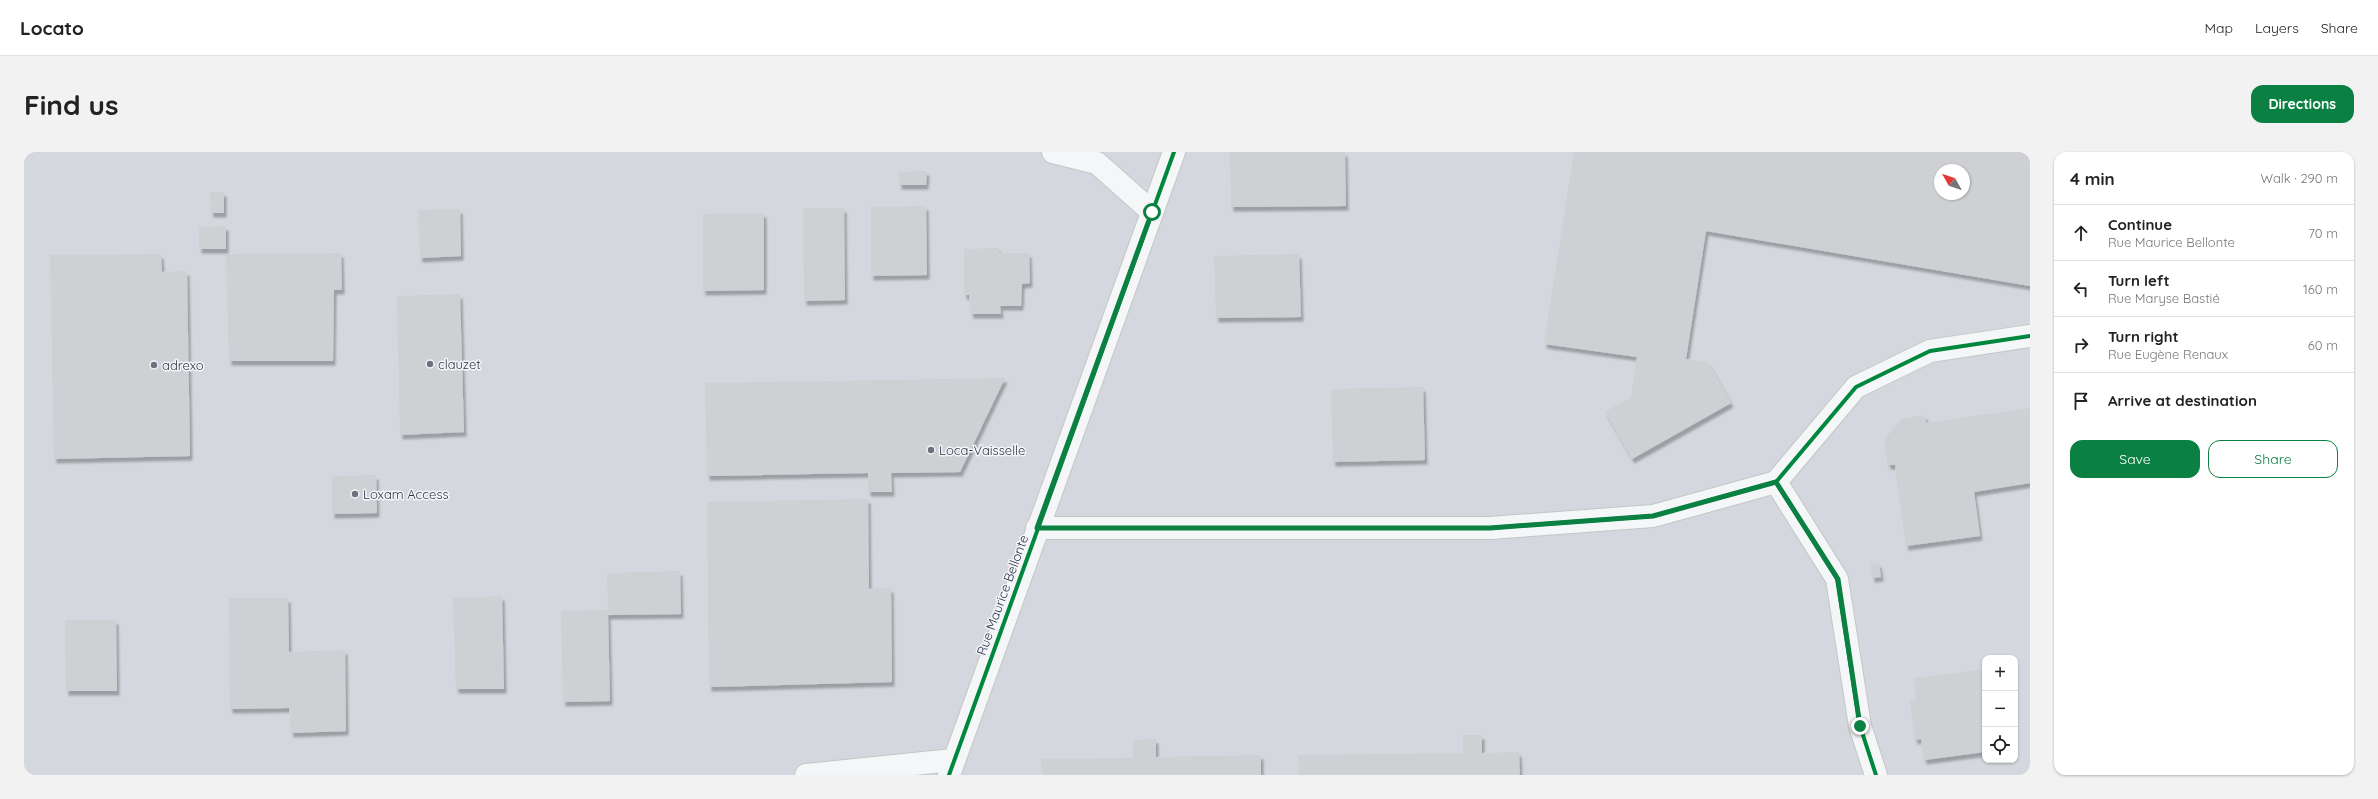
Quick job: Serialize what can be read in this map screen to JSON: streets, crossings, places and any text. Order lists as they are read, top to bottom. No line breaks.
{"streets":{"street":["Rue Maurice Bellonte"]},"places":["clauzet","adrexo","Loca-Vaisselle","Loxam Access"],"north":"top left","page":{"header":"Locato","nav":["Map","Layers","Share"],"buttons":["Directions",["Save","Share"]],"title":"Find us","heading":["4 min","Walk · 290 m"],"list":[["Continue","Rue Maurice Bellonte","70 m"],["Turn left","Rue Maryse Bastié","160 m"],["Turn right","Rue Eugène Renaux","60 m"],"Arrive at destination"],"map_buttons":["+","−"]}}
